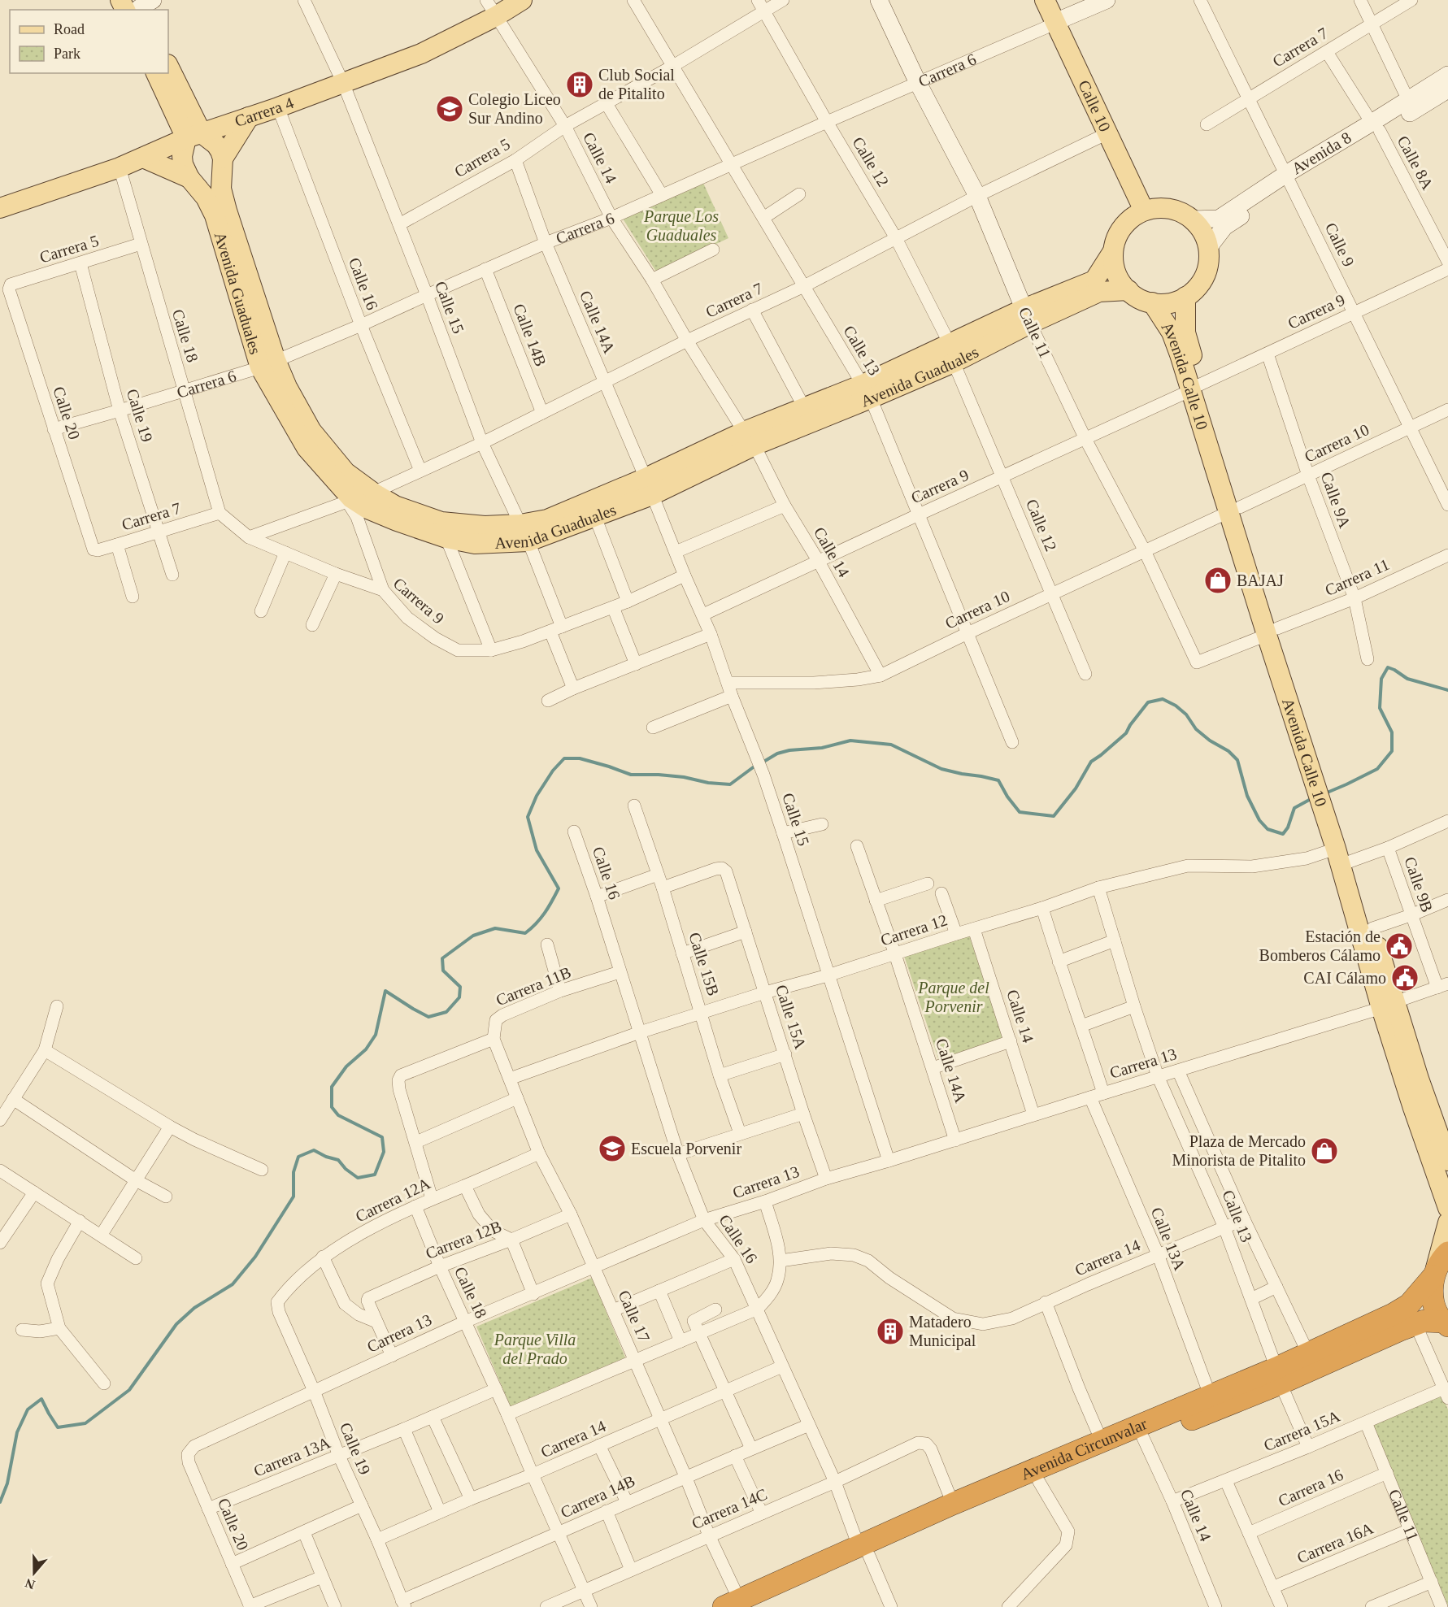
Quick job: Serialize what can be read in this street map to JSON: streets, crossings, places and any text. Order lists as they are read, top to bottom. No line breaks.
{"streets":{"highway":["Avenida Circunvalar"],"main road":["Carrera 6","Calle 10","Carrera 4","Avenida 8","Avenida Guaduales","Calle 11","Avenida Calle 10"],"street":["Carrera 7","Carrera 5","Calle 14","Calle 12","Calle 8A","Calle 9","Calle 16","Calle 15","Carrera 9","Calle 14A","Calle 14B","Calle 18","Calle 13","Calle 20","Calle 19","Carrera 10","Calle 9A","Carrera 11","Calle 9B","Carrera 12","Calle 15B","Carrera 11B","Calle 15A","Carrera 13","Carrera 12A","Calle 13A","Carrera 12B","Carrera 14","Calle 17","Carrera 15A","Carrera 13A","Carrera 16","Carrera 14B","Carrera 14C","Carrera 16A"]},"crossings":[["Carrera 7","Calle 10"],["Carrera 7","Calle 14"],["Carrera 7","Calle 12"],["Carrera 7","Calle 8A"],["Carrera 7","Calle 9"],["Carrera 7","Calle 16"],["Carrera 7","Avenida Guaduales"],["Carrera 7","Calle 15"],["Carrera 7","Carrera 9"],["Carrera 7","Calle 14A"],["Carrera 7","Calle 11"],["Carrera 7","Calle 14B"],["Carrera 7","Calle 18"],["Carrera 7","Calle 13"],["Carrera 7","Calle 20"],["Carrera 7","Calle 19"],["Carrera 6","Calle 10"],["Carrera 6","Calle 14"],["Carrera 6","Calle 12"],["Carrera 6","Calle 16"],["Carrera 6","Avenida Guaduales"],["Carrera 6","Calle 15"],["Carrera 6","Calle 14A"],["Carrera 6","Calle 11"],["Carrera 6","Calle 14B"],["Carrera 6","Calle 18"],["Carrera 6","Calle 13"],["Carrera 6","Calle 20"],["Carrera 6","Calle 19"],["Calle 10","Avenida 8"],["Calle 10","Avenida Guaduales"],["Calle 10","Avenida Calle 10"],["Carrera 4","Calle 14"],["Carrera 4","Calle 16"],["Carrera 4","Avenida Guaduales"],["Carrera 4","Calle 15"],["Carrera 4","Calle 18"],["Avenida 8","Calle 8A"],["Avenida 8","Calle 9"],["Avenida 8","Avenida Guaduales"],["Avenida 8","Avenida Calle 10"],["Carrera 5","Calle 14"],["Carrera 5","Calle 12"],["Carrera 5","Calle 15"],["Carrera 5","Calle 14A"],["Carrera 5","Calle 18"],["Carrera 5","Calle 13"],["Carrera 5","Calle 20"],["Carrera 5","Calle 19"],["Calle 14","Avenida Guaduales"],["Calle 14","Carrera 9"],["Calle 14","Carrera 10"],["Calle 14","Carrera 12"],["Calle 14","Carrera 13"],["Calle 14","Carrera 15A"],["Calle 14","Avenida Circunvalar"],["Calle 12","Avenida Guaduales"],["Calle 12","Carrera 9"],["Calle 12","Carrera 10"],["Calle 9","Carrera 9"],["Calle 9","Carrera 10"],["Calle 16","Carrera 12"],["Calle 16","Carrera 11B"],["Calle 16","Carrera 13"],["Calle 16","Carrera 14"],["Calle 16","Avenida Circunvalar"],["Calle 16","Carrera 14B"],["Calle 16","Carrera 14C"],["Avenida Guaduales","Calle 15"],["Avenida Guaduales","Calle 14A"],["Avenida Guaduales","Calle 11"],["Avenida Guaduales","Calle 13"],["Avenida Guaduales","Avenida Calle 10"],["Calle 15","Carrera 9"],["Calle 15","Calle 14A"],["Calle 15","Carrera 10"],["Calle 15","Carrera 12"],["Calle 15","Carrera 13"],["Carrera 9","Calle 11"],["Carrera 9","Calle 18"],["Carrera 9","Calle 13"],["Carrera 9","Avenida Calle 10"],["Carrera 9","Calle 9A"],["Calle 14A","Carrera 12"],["Calle 14A","Carrera 13"],["Calle 11","Carrera 10"],["Calle 11","Carrera 11"],["Calle 11","Carrera 15A"],["Calle 11","Carrera 16"],["Calle 11","Carrera 16A"],["Calle 18","Carrera 13"],["Calle 18","Carrera 12A"],["Calle 18","Carrera 12B"],["Calle 18","Carrera 14"],["Calle 18","Carrera 13A"],["Calle 18","Carrera 14B"],["Calle 18","Carrera 14C"],["Calle 13","Carrera 10"],["Calle 13","Carrera 12"],["Calle 13","Carrera 13"],["Calle 13","Carrera 14"],["Calle 13","Carrera 15A"],["Calle 13","Avenida Circunvalar"],["Avenida Calle 10","Carrera 10"],["Avenida Calle 10","Carrera 11"],["Avenida Calle 10","Carrera 12"],["Avenida Calle 10","Carrera 13"],["Calle 20","Carrera 13"],["Calle 20","Carrera 13A"],["Calle 19","Carrera 13"],["Calle 19","Carrera 12A"],["Calle 19","Carrera 14"],["Calle 19","Carrera 13A"],["Calle 19","Carrera 14B"],["Carrera 10","Calle 9A"],["Calle 9A","Carrera 11"],["Calle 9B","Carrera 12"],["Calle 9B","Carrera 13"],["Carrera 12","Calle 15B"],["Carrera 12","Calle 15A"],["Carrera 12","Calle 17"],["Calle 15B","Calle 15A"],["Carrera 11B","Calle 17"],["Calle 15A","Carrera 13"],["Carrera 13","Calle 13A"],["Carrera 13","Calle 17"],["Carrera 12A","Calle 17"],["Calle 13A","Carrera 14"],["Calle 13A","Avenida Circunvalar"],["Carrera 12B","Calle 17"],["Carrera 14","Calle 17"],["Calle 17","Avenida Circunvalar"],["Calle 17","Carrera 14B"],["Calle 17","Carrera 14C"],["Avenida Circunvalar","Carrera 14C"]],"parks":["Parque Los Guaduales","Parque del Porvenir","Parque Villa del Prado"],"places":{"building":["Club Social de Pitalito","Matadero Municipal"],"school or university":["Colegio Liceo Sur Andino","Escuela Porvenir"],"shop":["BAJAJ","Plaza de Mercado Minorista de Pitalito"],"public building":["Estación de Bomberos Cálamo","CAI Cálamo"]},"legend":["Road","Park"],"north":"bottom"}
